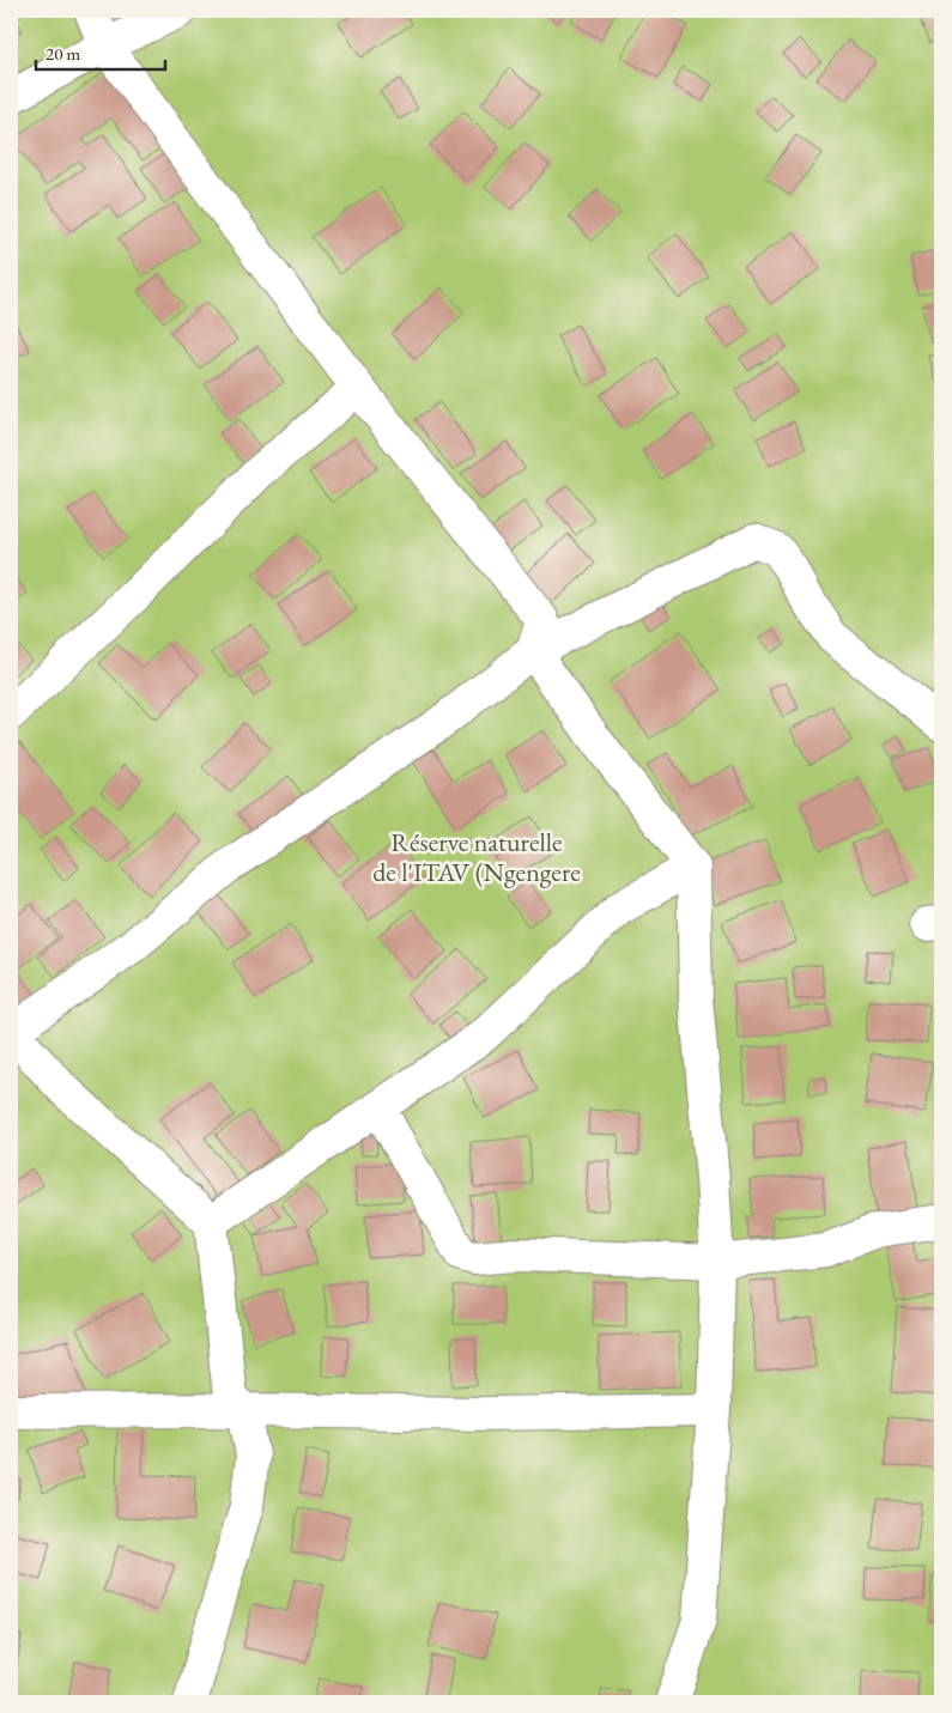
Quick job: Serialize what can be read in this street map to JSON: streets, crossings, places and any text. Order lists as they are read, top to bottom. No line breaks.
{"parks":["Réserve naturelle de l'ITAV (Ngengere"],"scale_bar":"20 m"}
